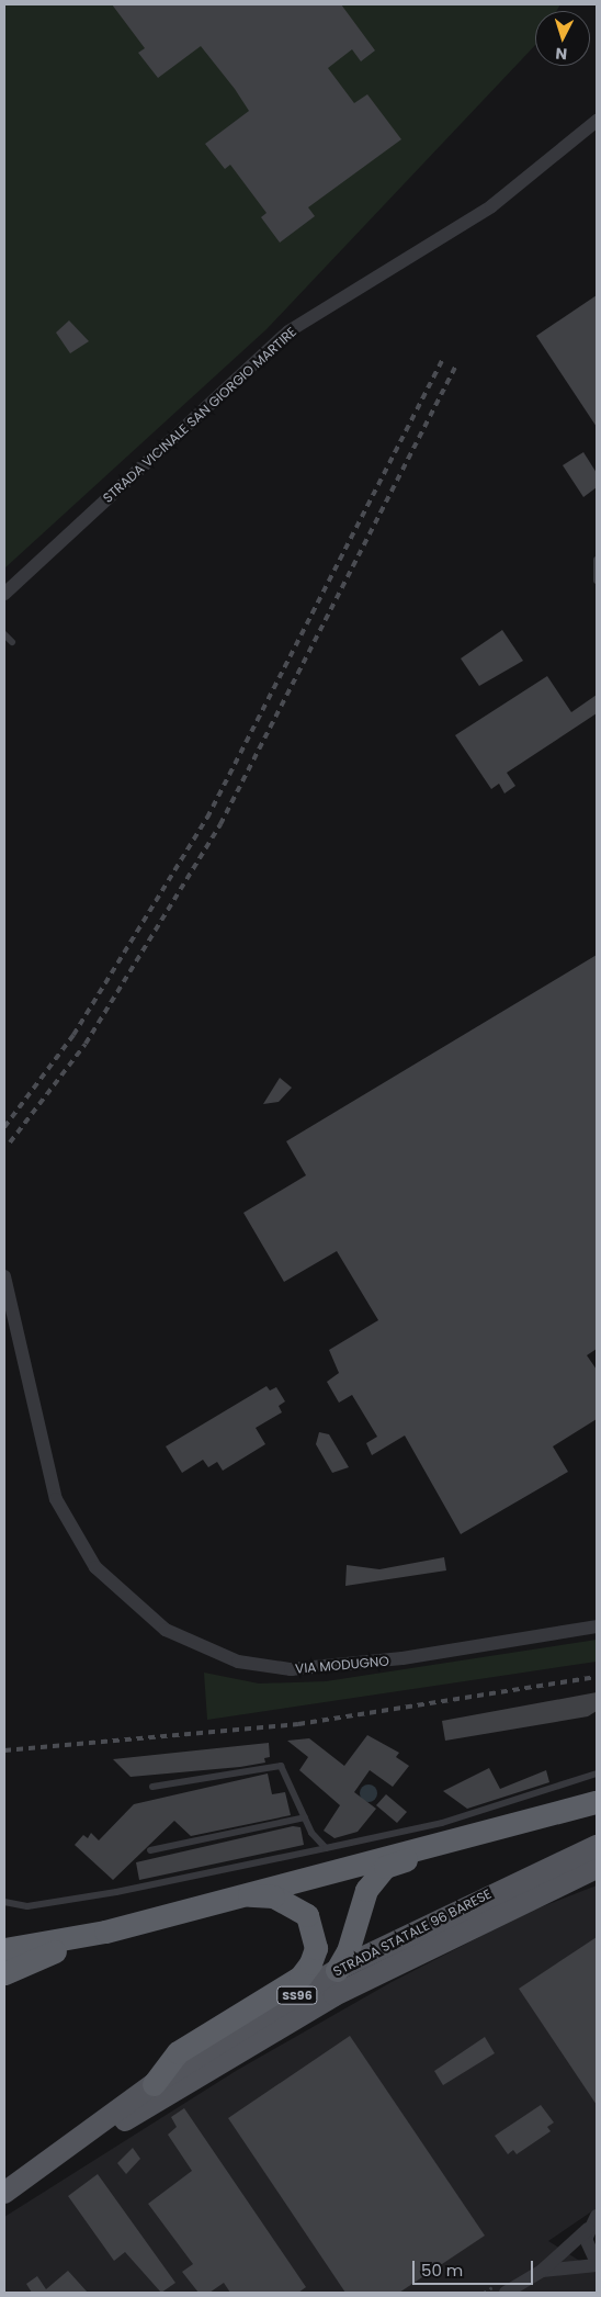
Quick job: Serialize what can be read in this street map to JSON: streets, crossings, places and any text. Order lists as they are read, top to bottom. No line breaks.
{"streets":{"main road":["STRADA STATALE 96 BARESE","SS96"],"street":["STRADA VICINALE SAN GIORGIO MARTIRE","VIA MODUGNO"]},"scale_bar":"50 m","north":"bottom"}
